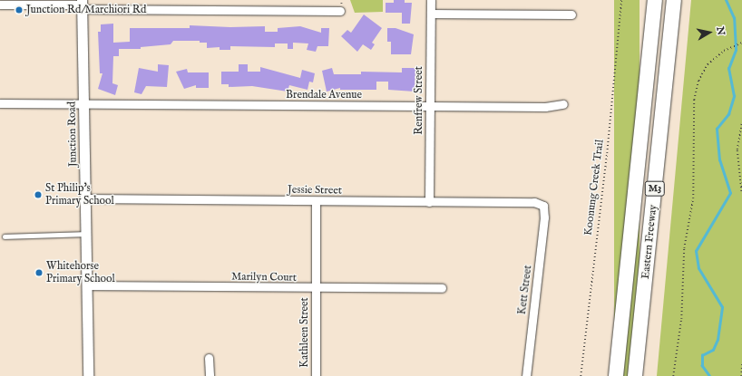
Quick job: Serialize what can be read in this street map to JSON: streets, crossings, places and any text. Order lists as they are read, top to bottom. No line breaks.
{"streets":{"highway":["M3","Eastern Freeway"],"street":["Brendale Avenue","Renfrew Street","Junction Road","Jessie Street","Marilyn Court","Kett Street","Kathleen Street"],"path":["Koonung Creek Trail"]},"crossings":[["Brendale Avenue","Renfrew Street"],["Brendale Avenue","Junction Road"],["Renfrew Street","Jessie Street"],["Junction Road","Jessie Street"],["Junction Road","Marilyn Court"],["Jessie Street","Kett Street"],["Jessie Street","Kathleen Street"],["Marilyn Court","Kathleen Street"]],"places":["Junction Rd/Marchiori Rd","St Philip's Primary School","Whitehorse Primary School"],"north":"right"}
